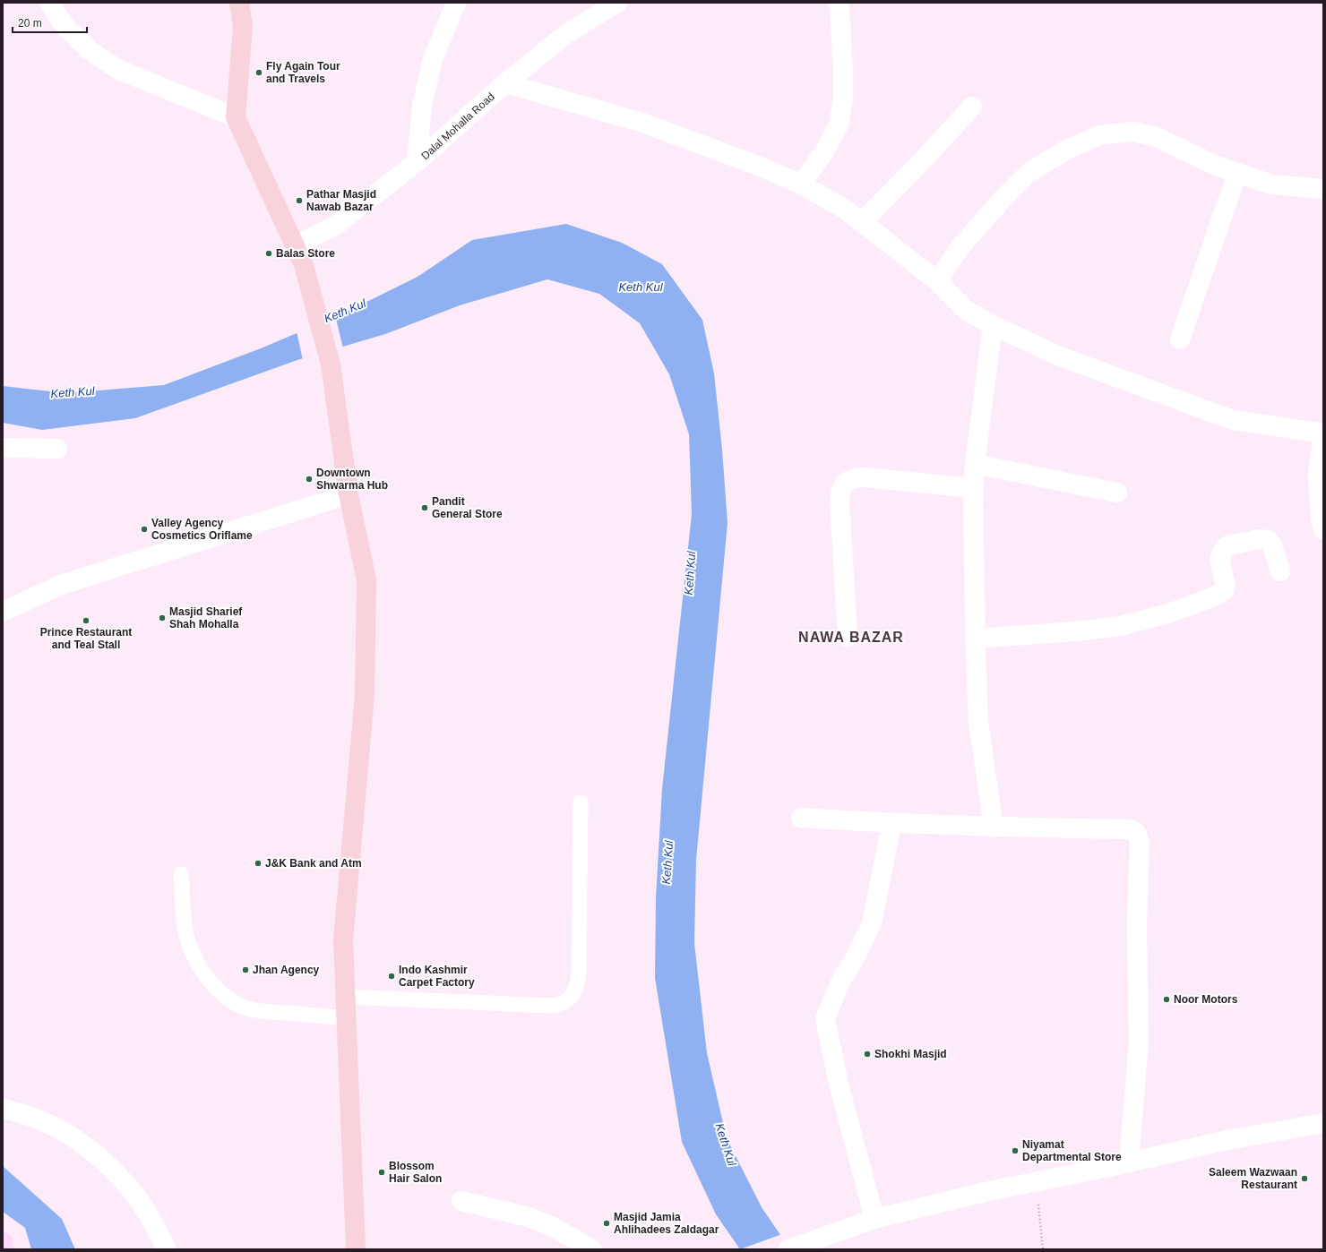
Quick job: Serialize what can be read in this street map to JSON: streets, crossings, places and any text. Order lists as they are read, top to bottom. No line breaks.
{"streets":{"street":["Dalal Mohalla Road"]},"districts":["NAWA BAZAR"],"water":["Keth Kul"],"places":["Fly Again Tour and Travels","Pathar Masjid Nawab Bazar","Balas Store","Downtown Shwarma Hub","Pandit General Store","Valley Agency Cosmetics Oriflame","Masjid Sharief Shah Mohalla","Prince Restaurant and Teal Stall","J&K Bank and Atm","Jhan Agency","Indo Kashmir Carpet Factory","Noor Motors","Shokhi Masjid","Niyamat Departmental Store","Blossom Hair Salon","Saleem Wazwaan Restaurant","Masjid Jamia Ahlihadees Zaldagar"],"scale_bar":"20 m"}
